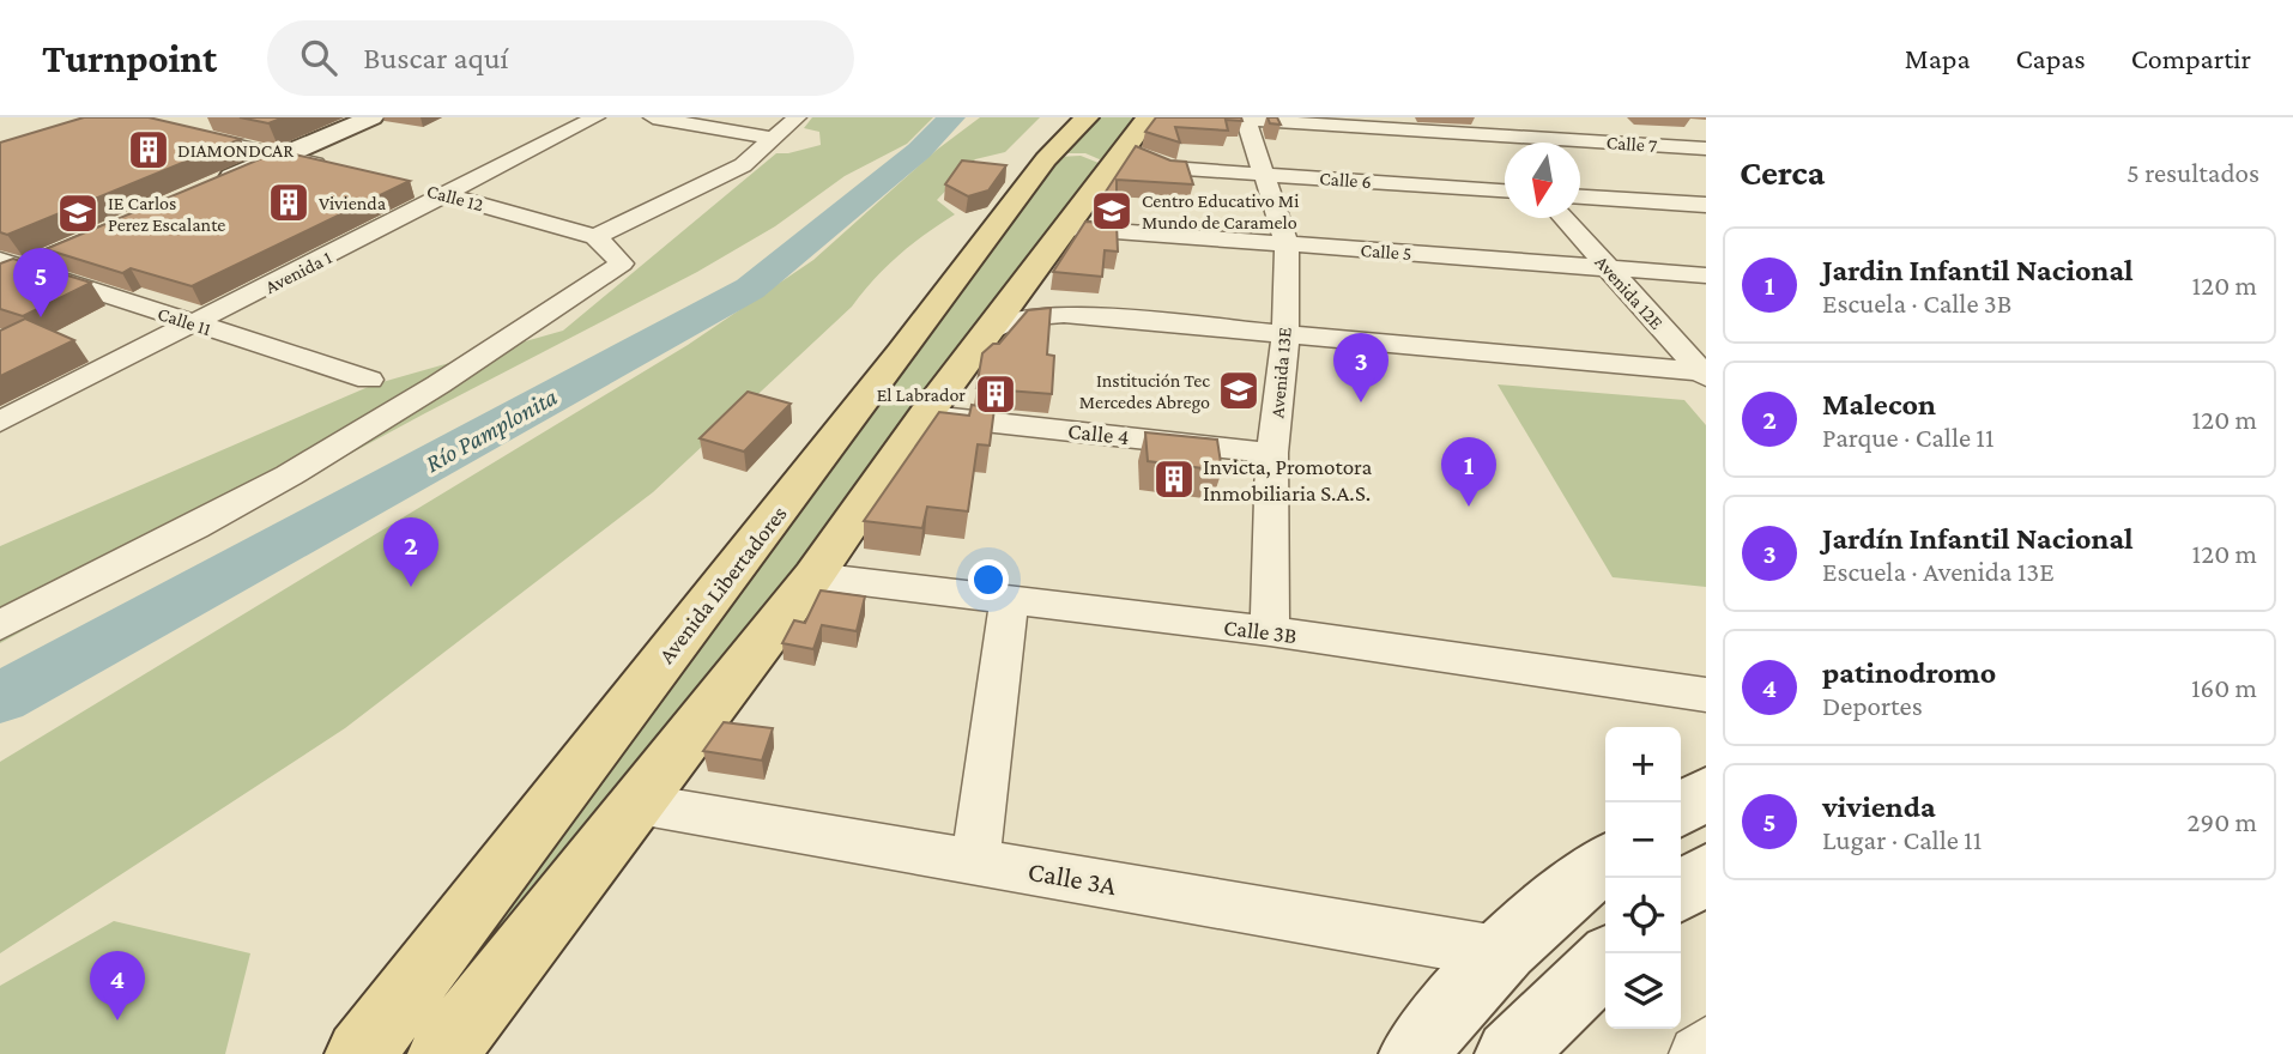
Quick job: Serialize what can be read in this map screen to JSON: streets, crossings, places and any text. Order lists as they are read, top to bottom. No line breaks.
{"streets":{"main road":["Avenida Libertadores"],"street":["Calle 7","Calle 6","Calle 12","Calle 5","Avenida 1","Avenida 12E","Calle 11","Avenida 13E","Calle 4","Calle 3B","Calle 3A"]},"crossings":[["Calle 6","Avenida 13E"],["Calle 6","Avenida Libertadores"],["Calle 12","Avenida 1"],["Calle 5","Avenida 12E"],["Calle 5","Avenida 13E"],["Calle 5","Avenida Libertadores"],["Avenida 1","Calle 11"],["Avenida 13E","Calle 4"],["Avenida 13E","Calle 3B"],["Calle 4","Avenida Libertadores"],["Avenida Libertadores","Calle 3B"],["Avenida Libertadores","Calle 3A"]],"water":["Río Pamplonita"],"places":{"building":["DIAMONDCAR","Vivienda","El Labrador","Invicta, Promotora Inmobiliaria S.A.S."],"school or university":["Centro Educativo Mi Mundo de Caramelo","IE Carlos Perez Escalante","Institución Tec Mercedes Abrego"]},"north":"bottom","page":{"header":"Turnpoint","search":"Buscar aquí","nav":["Mapa","Capas","Compartir"],"heading":["Cerca","5 resultados"],"list":[{"mark":"1","name":"Jardin Infantil Nacional","note":"Escuela · Calle 3B","value":"120 m"},{"mark":"2","name":"Malecon","note":"Parque · Calle 11","value":"120 m"},{"mark":"3","name":"Jardín Infantil Nacional","note":"Escuela · Avenida 13E","value":"120 m"},{"mark":"4","name":"patinodromo","note":"Deportes","value":"160 m"},{"mark":"5","name":"vivienda","note":"Lugar · Calle 11","value":"290 m"}],"pins":["5","3","1","2","4"],"map_buttons":["+","−"]}}
